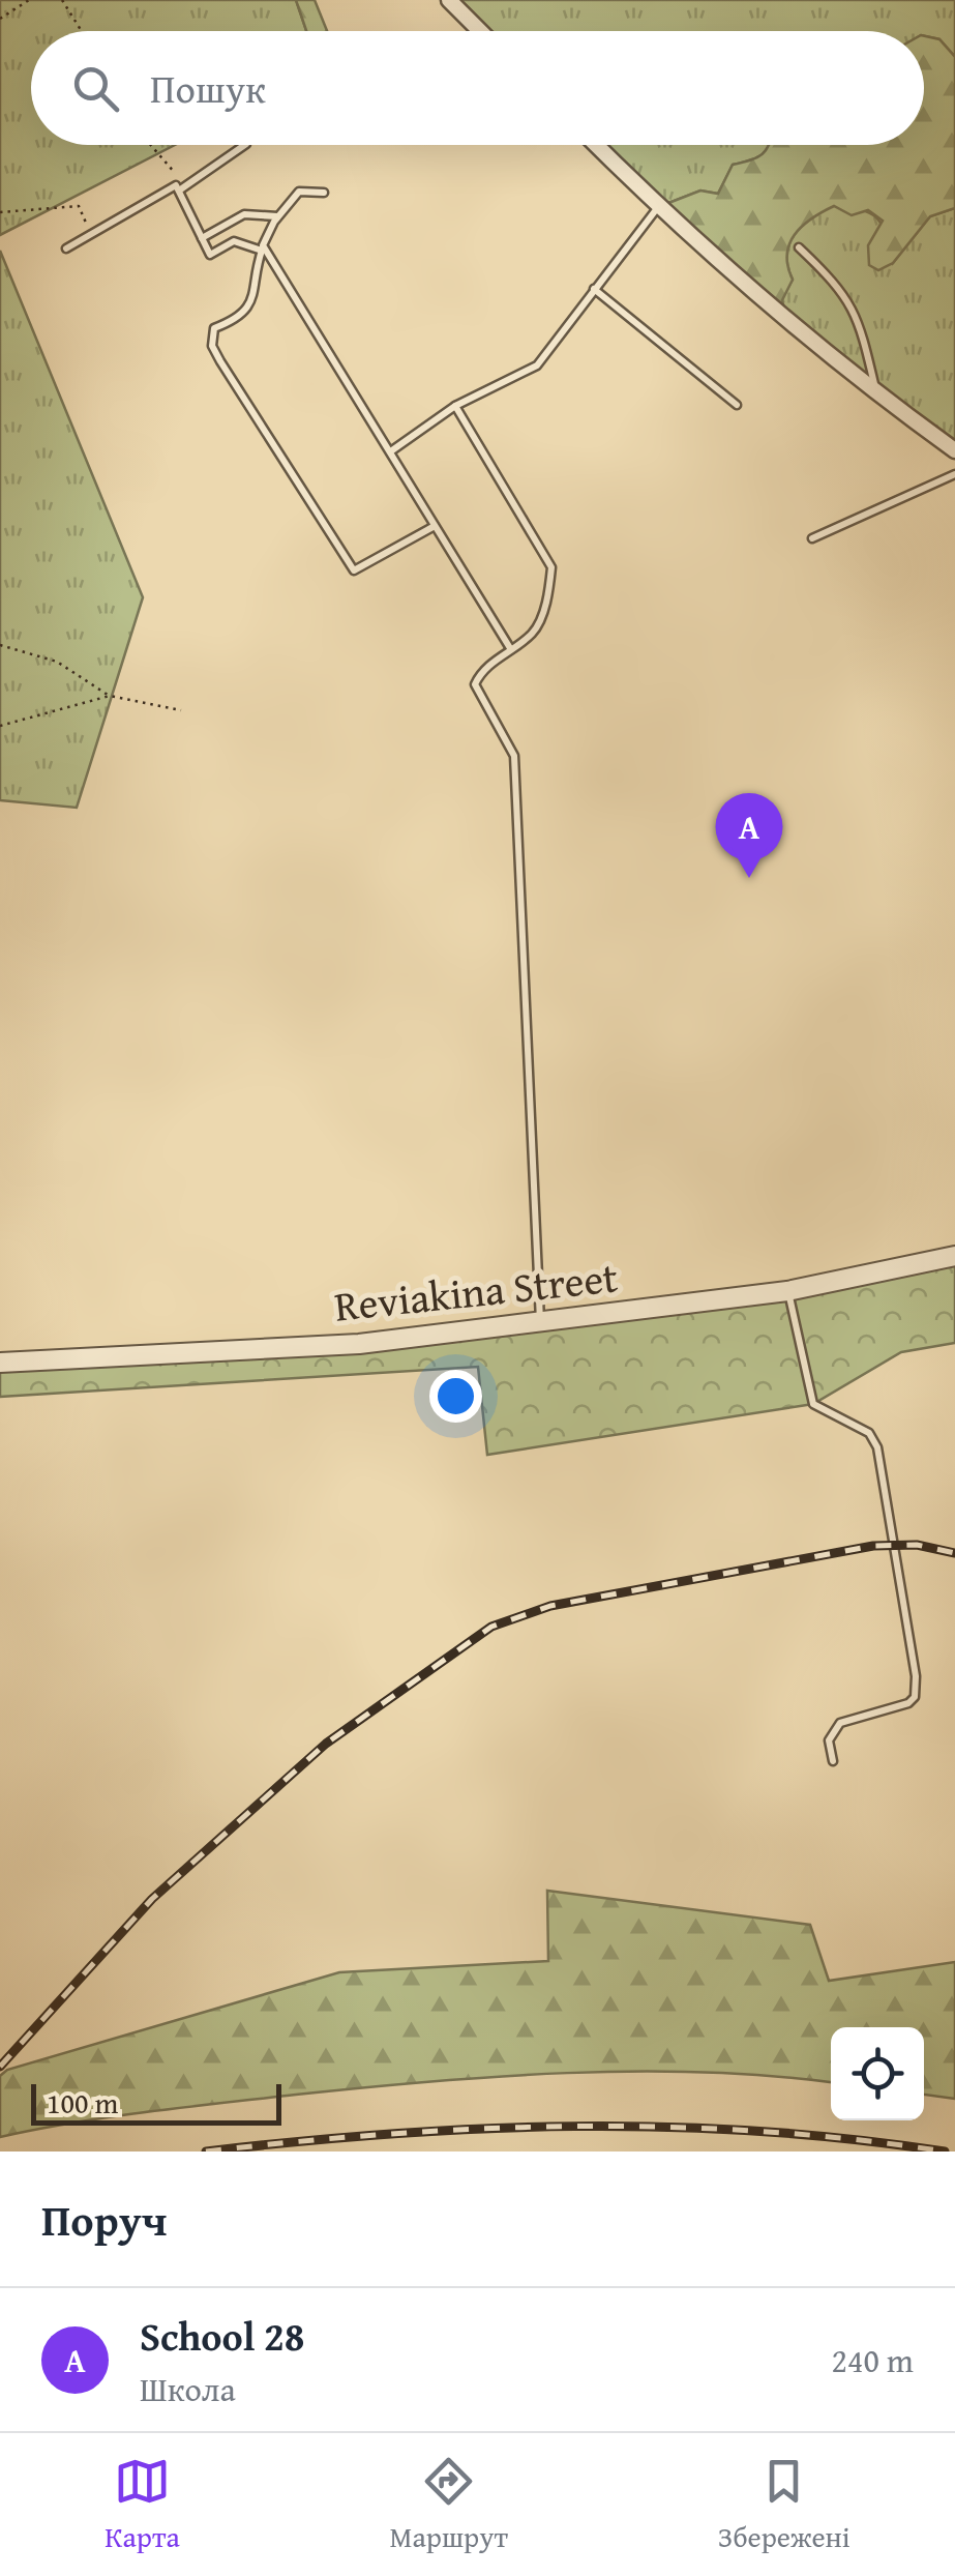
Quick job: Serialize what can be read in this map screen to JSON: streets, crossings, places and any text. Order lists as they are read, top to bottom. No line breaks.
{"streets":{"street":["Reviakina Street"]},"scale_bar":"100 m","page":{"search":"Пошук","pins":"A","scale":"100 m","heading":"Поруч","list":[{"mark":"A","name":"School 28","note":"Школа","value":"240 m"}],"nav":["Карта","Маршрут","Збережені"]}}
